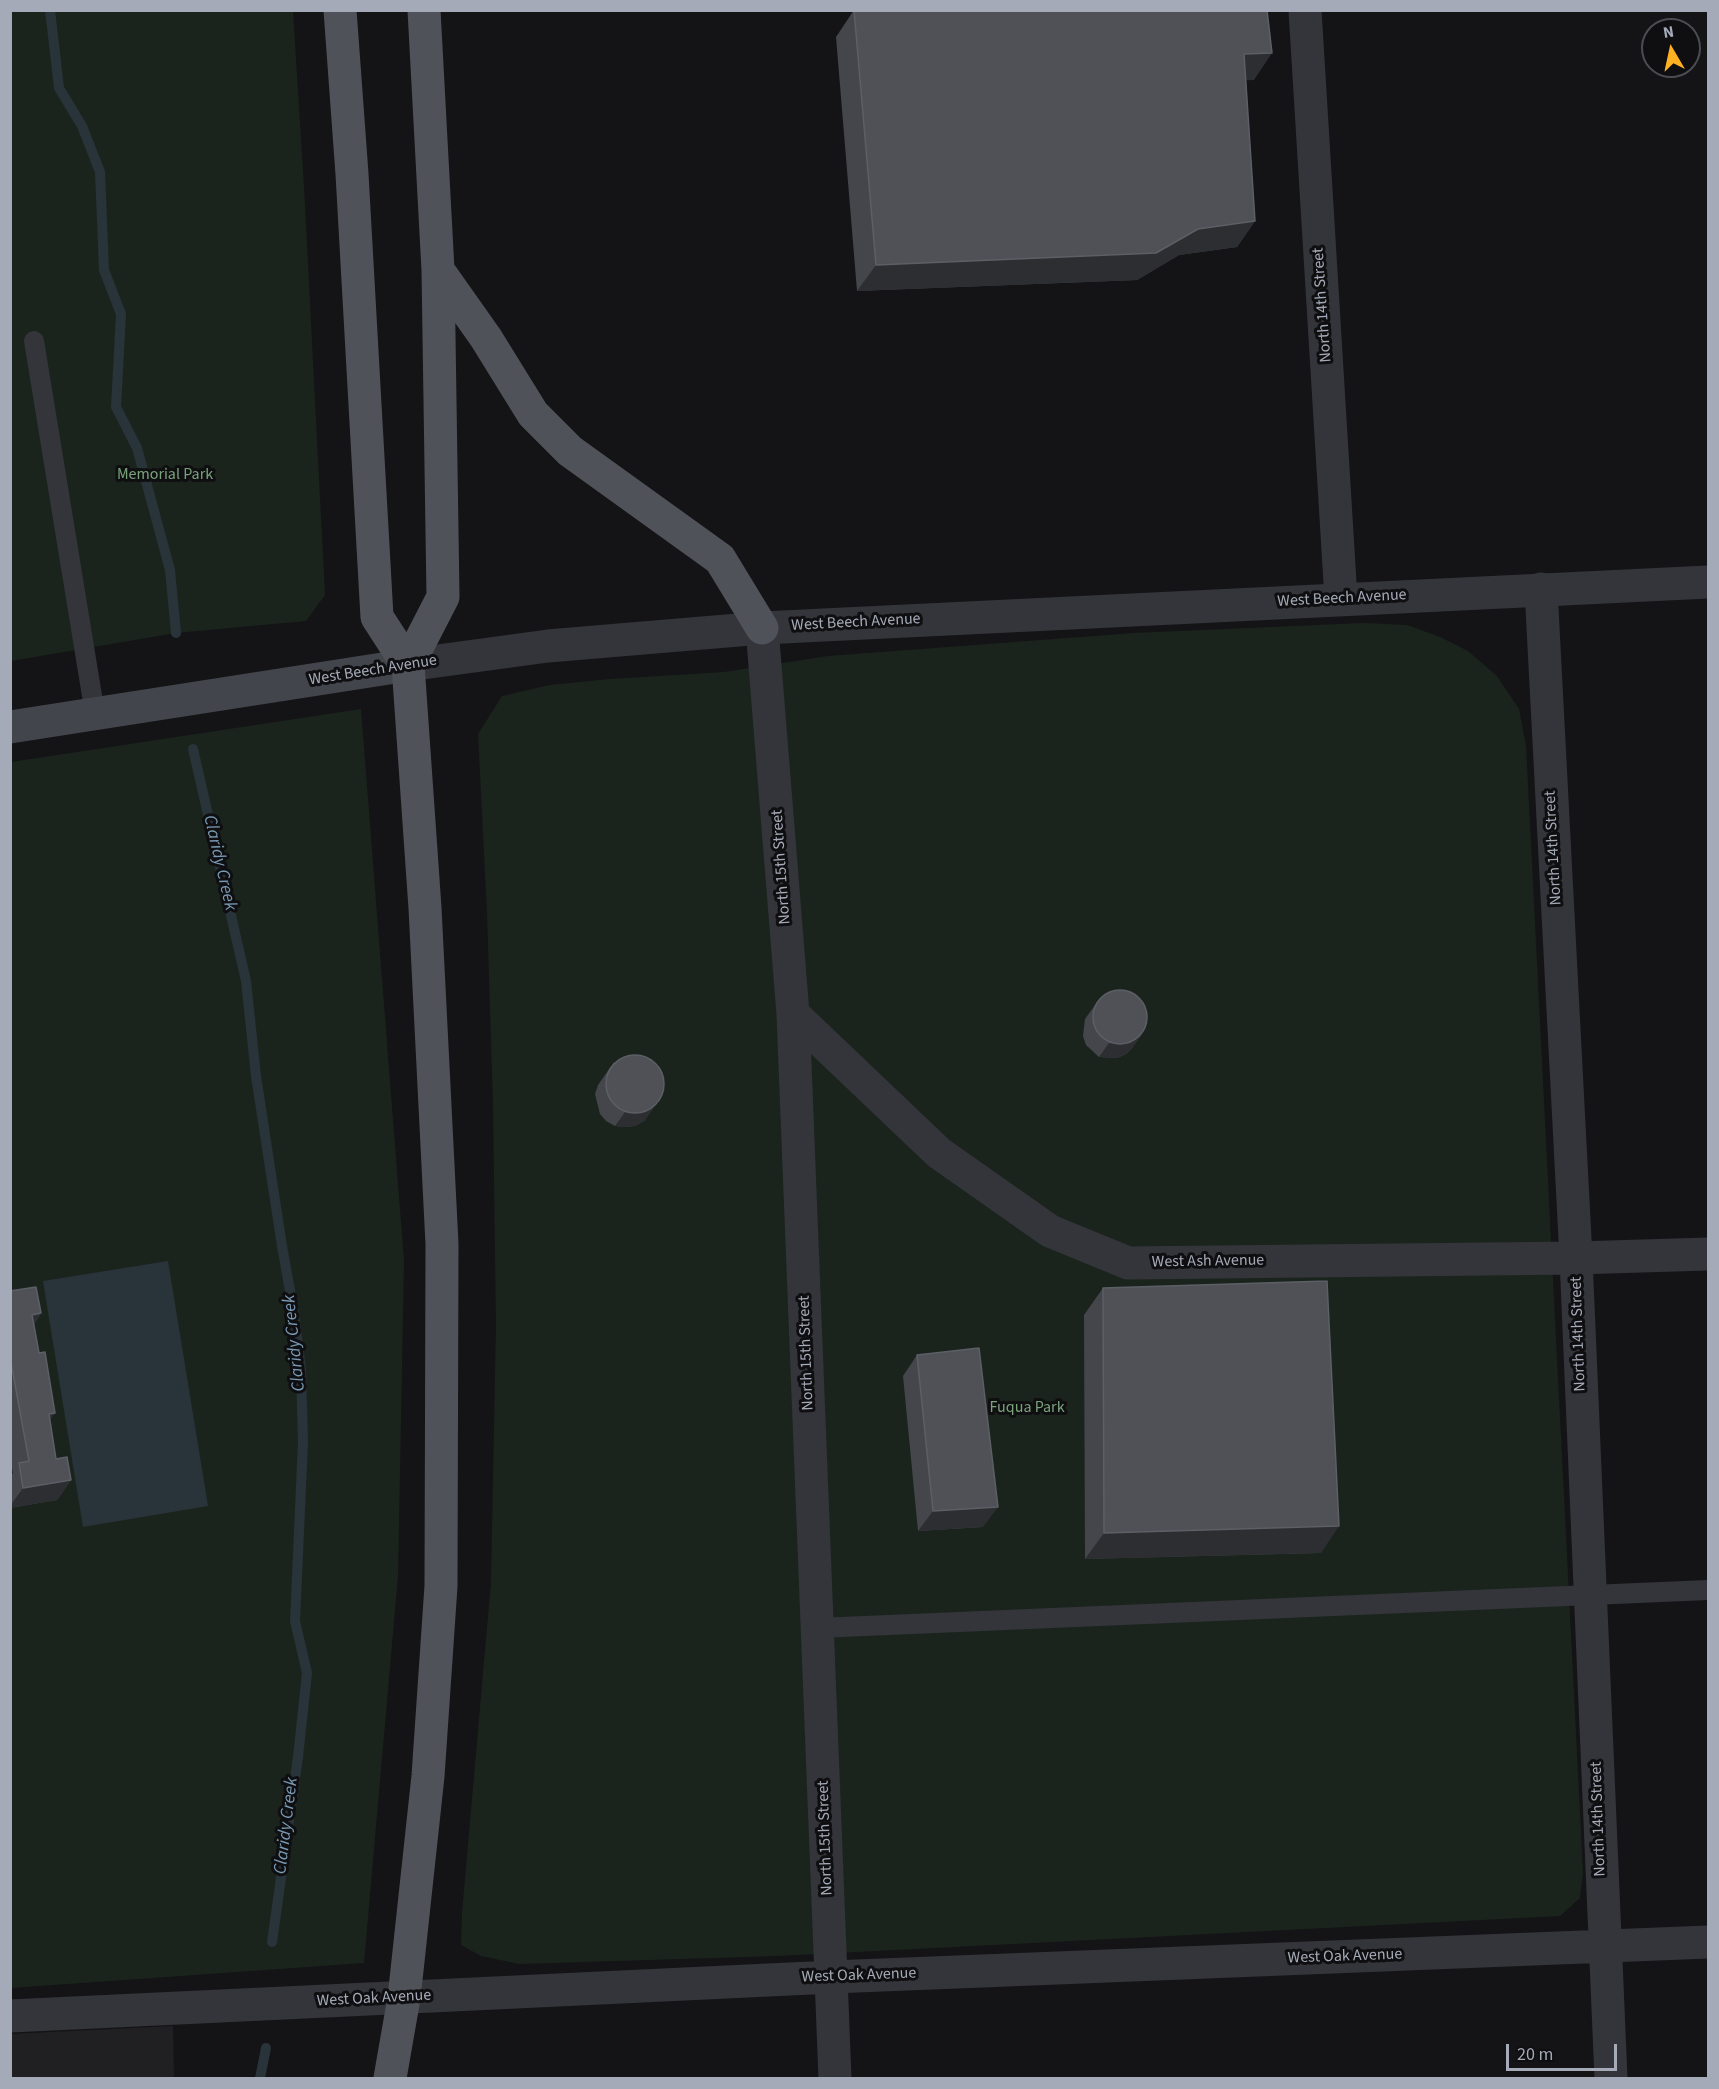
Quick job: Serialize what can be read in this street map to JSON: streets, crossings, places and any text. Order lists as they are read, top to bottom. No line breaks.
{"streets":{"main road":["West Beech Avenue"],"street":["North 14th Street","North 15th Street","West Ash Avenue","West Oak Avenue"]},"crossings":[["North 14th Street","West Beech Avenue"],["North 14th Street","West Ash Avenue"],["North 14th Street","West Oak Avenue"],["West Beech Avenue","North 15th Street"],["North 15th Street","West Ash Avenue"],["North 15th Street","West Oak Avenue"]],"water":["Claridy Creek"],"parks":["Memorial Park","Fuqua Park"],"scale_bar":"20 m","north":"top"}
